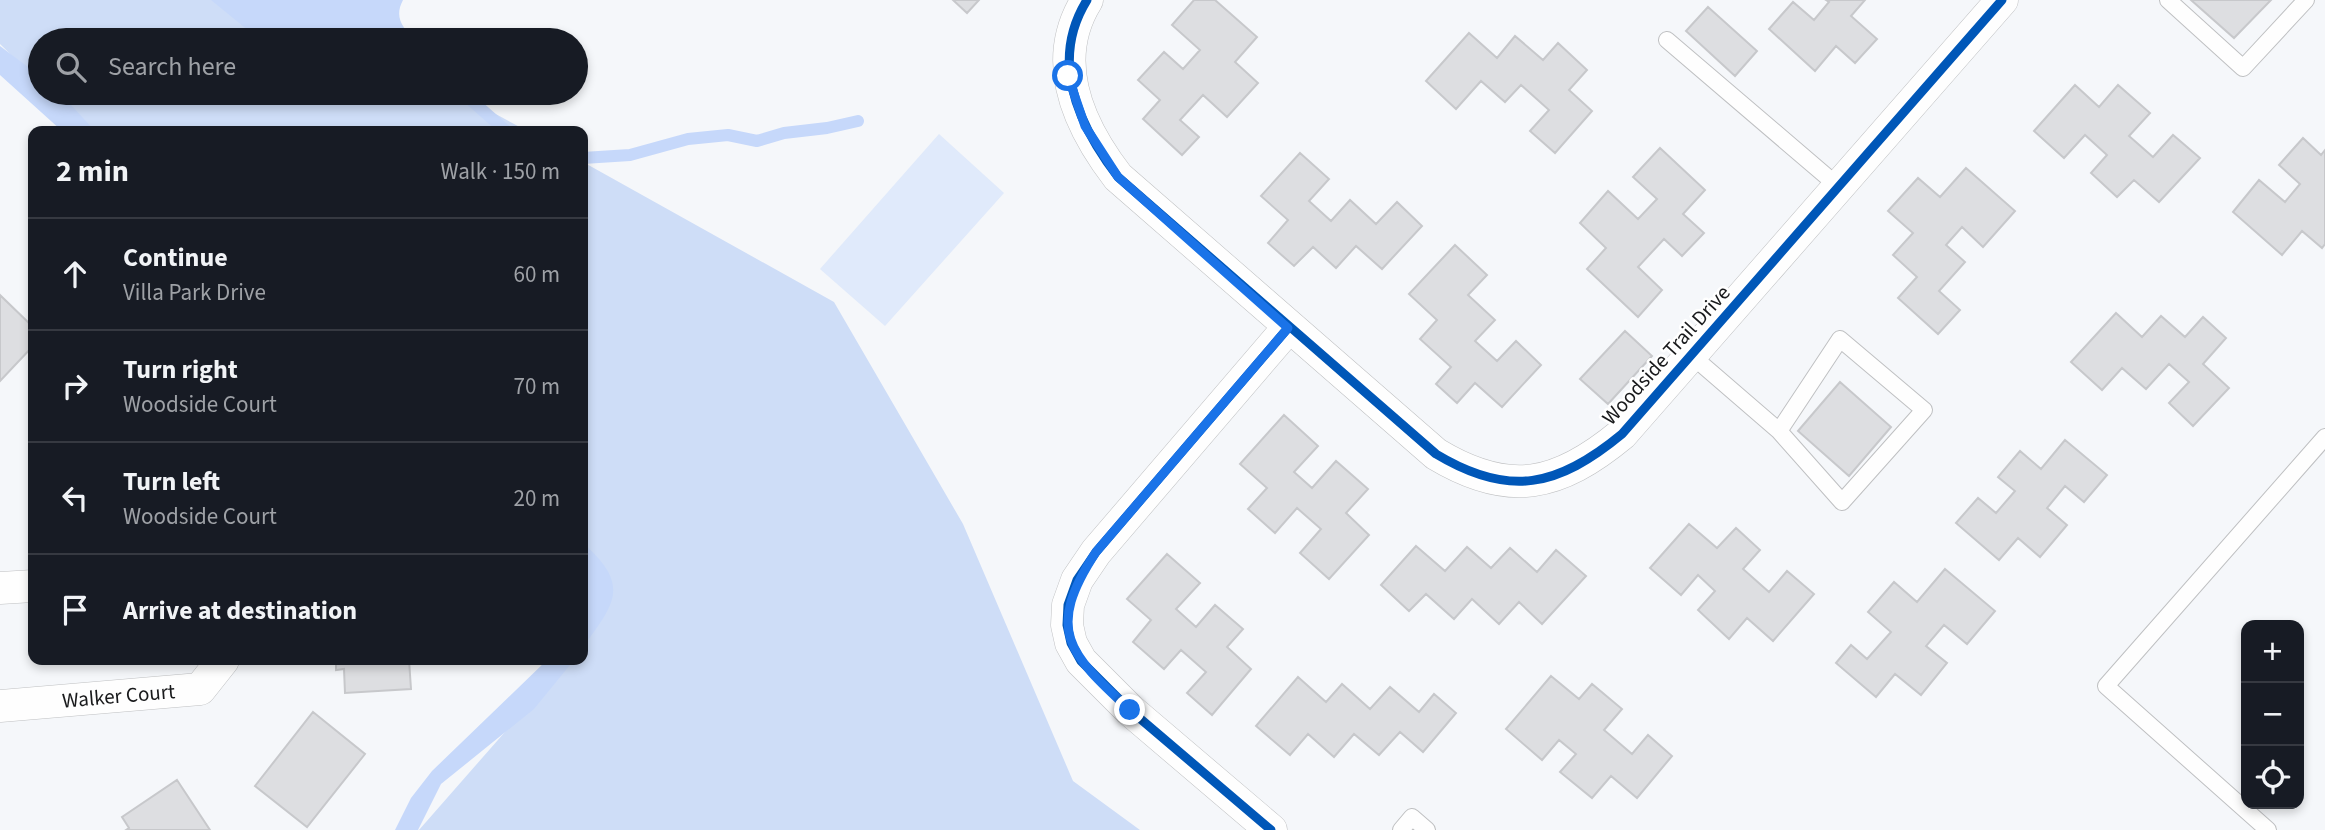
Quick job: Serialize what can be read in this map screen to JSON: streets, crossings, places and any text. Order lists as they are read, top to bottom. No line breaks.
{"streets":{"street":["Woodside Trail Drive","Walker Court"]},"page":{"search":"Search here","heading":["2 min","Walk · 150 m"],"list":[["Continue","Villa Park Drive","60 m"],["Turn right","Woodside Court","70 m"],["Turn left","Woodside Court","20 m"],"Arrive at destination"],"map_buttons":["+","−"]}}
